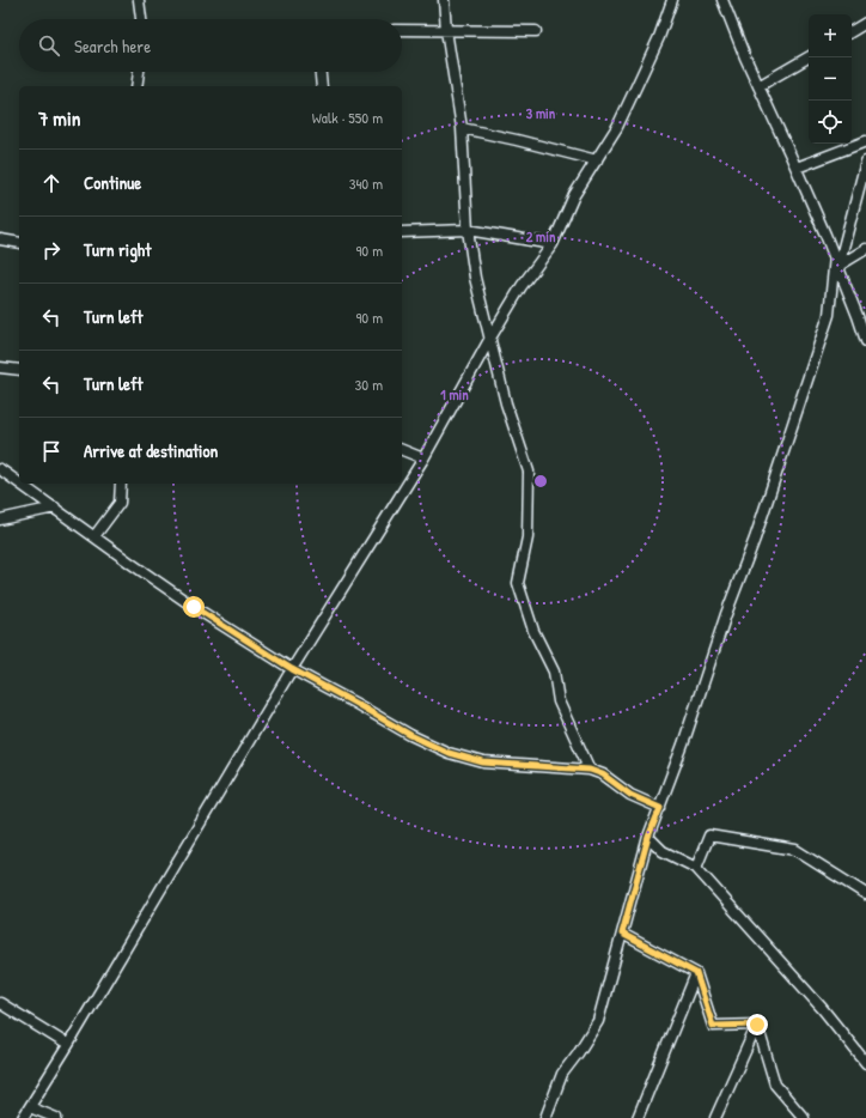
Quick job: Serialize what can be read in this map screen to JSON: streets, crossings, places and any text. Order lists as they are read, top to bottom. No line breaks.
{"page":{"map_buttons":["+","−"],"search":"Search here","heading":["7 min","Walk · 550 m"],"list":[["Continue","340 m"],["Turn right","90 m"],["Turn left","90 m"],["Turn left","30 m"],"Arrive at destination"]},"rings":["3 min","2 min","1 min"]}
